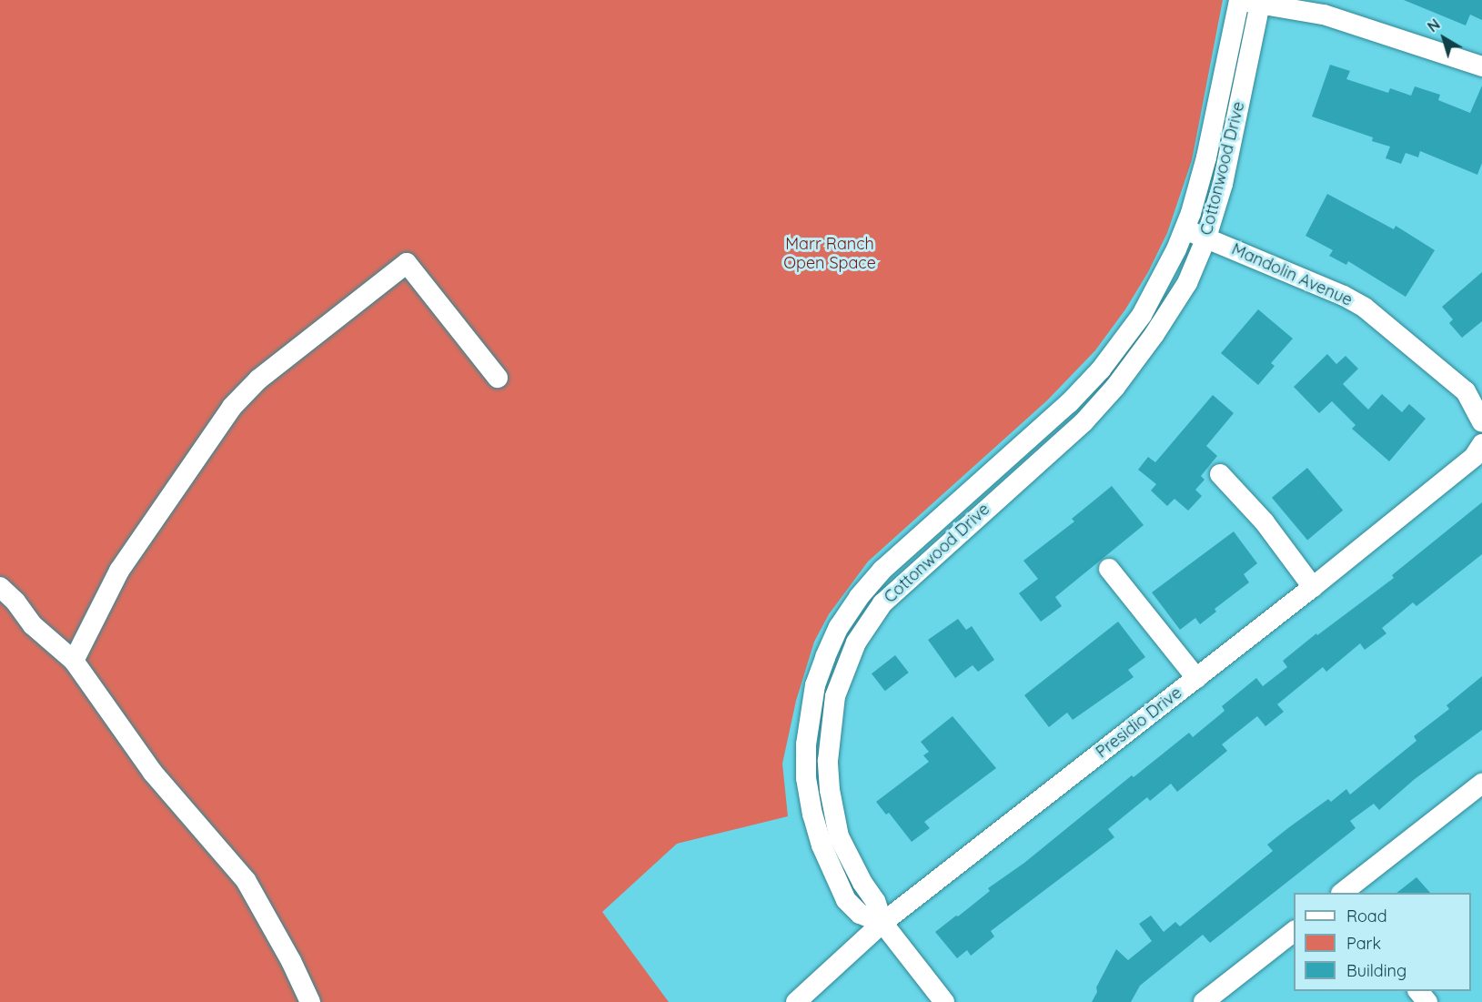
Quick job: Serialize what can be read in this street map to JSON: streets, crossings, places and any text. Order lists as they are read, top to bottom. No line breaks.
{"streets":{"street":["Cottonwood Drive","Mandolin Avenue","Presidio Drive"]},"crossings":[["Cottonwood Drive","Mandolin Avenue"],["Cottonwood Drive","Presidio Drive"]],"parks":["Marr Ranch Open Space"],"legend":["Road","Park","Building"],"north":"top left"}
